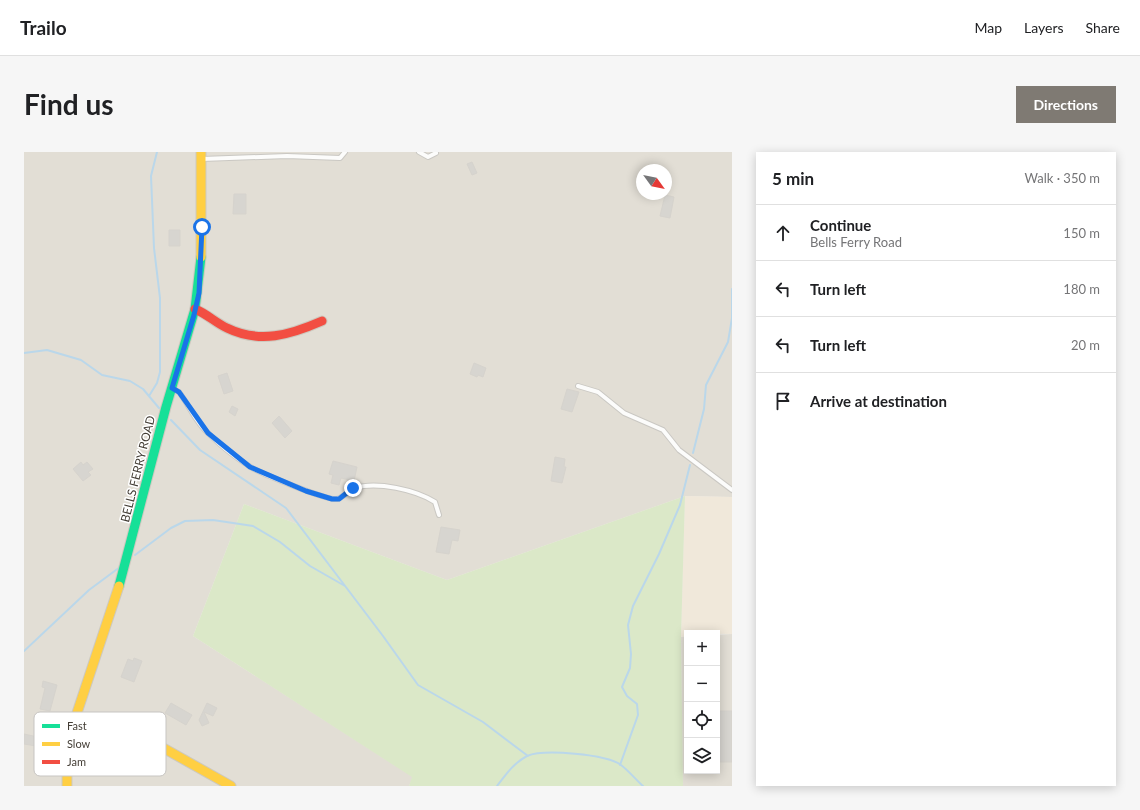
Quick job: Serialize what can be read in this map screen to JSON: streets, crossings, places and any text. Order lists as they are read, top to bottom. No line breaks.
{"streets":{"main road":["BELLS FERRY ROAD"]},"legend":["Fast","Slow","Jam"],"north":"bottom right","page":{"header":"Trailo","nav":["Map","Layers","Share"],"buttons":"Directions","title":"Find us","heading":["5 min","Walk · 350 m"],"list":[["Continue","Bells Ferry Road","150 m"],["Turn left","180 m"],["Turn left","20 m"],"Arrive at destination"],"map_buttons":["+","−"]}}
